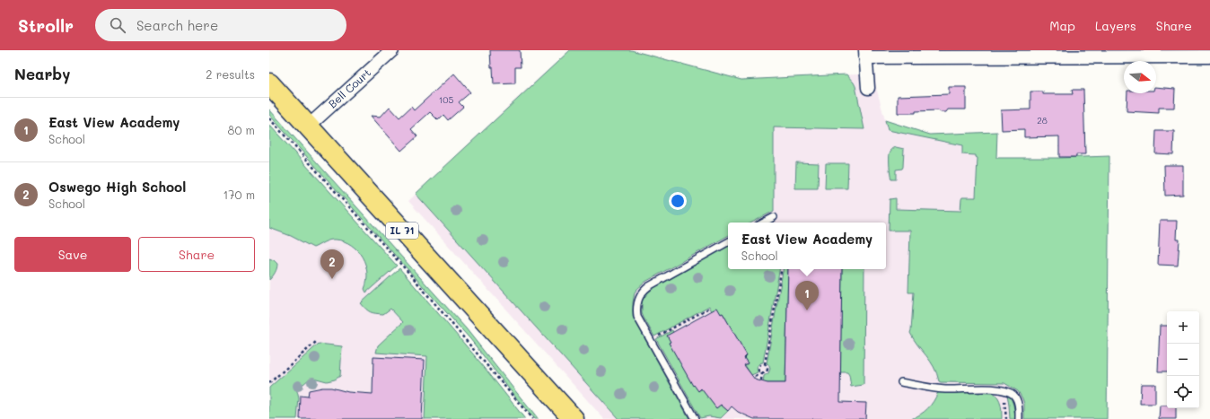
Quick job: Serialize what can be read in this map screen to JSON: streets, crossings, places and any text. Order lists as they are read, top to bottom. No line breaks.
{"streets":{"main road":["IL 71"],"street":["Bell Court"]},"crossings":[["Bell Court","IL 71"]],"house_numbers":["105","28"],"north":"right","page":{"header":"Strollr","search":"Search here","nav":["Map","Layers","Share"],"heading":["Nearby","2 results"],"list":[{"mark":"1","name":"East View Academy","note":"School","value":"80 m"},{"mark":"2","name":"Oswego High School","note":"School","value":"170 m"}],"popup":["East View Academy","School"],"buttons":["Save","Share"],"pins":["2","1"],"map_buttons":["+","−"]}}
